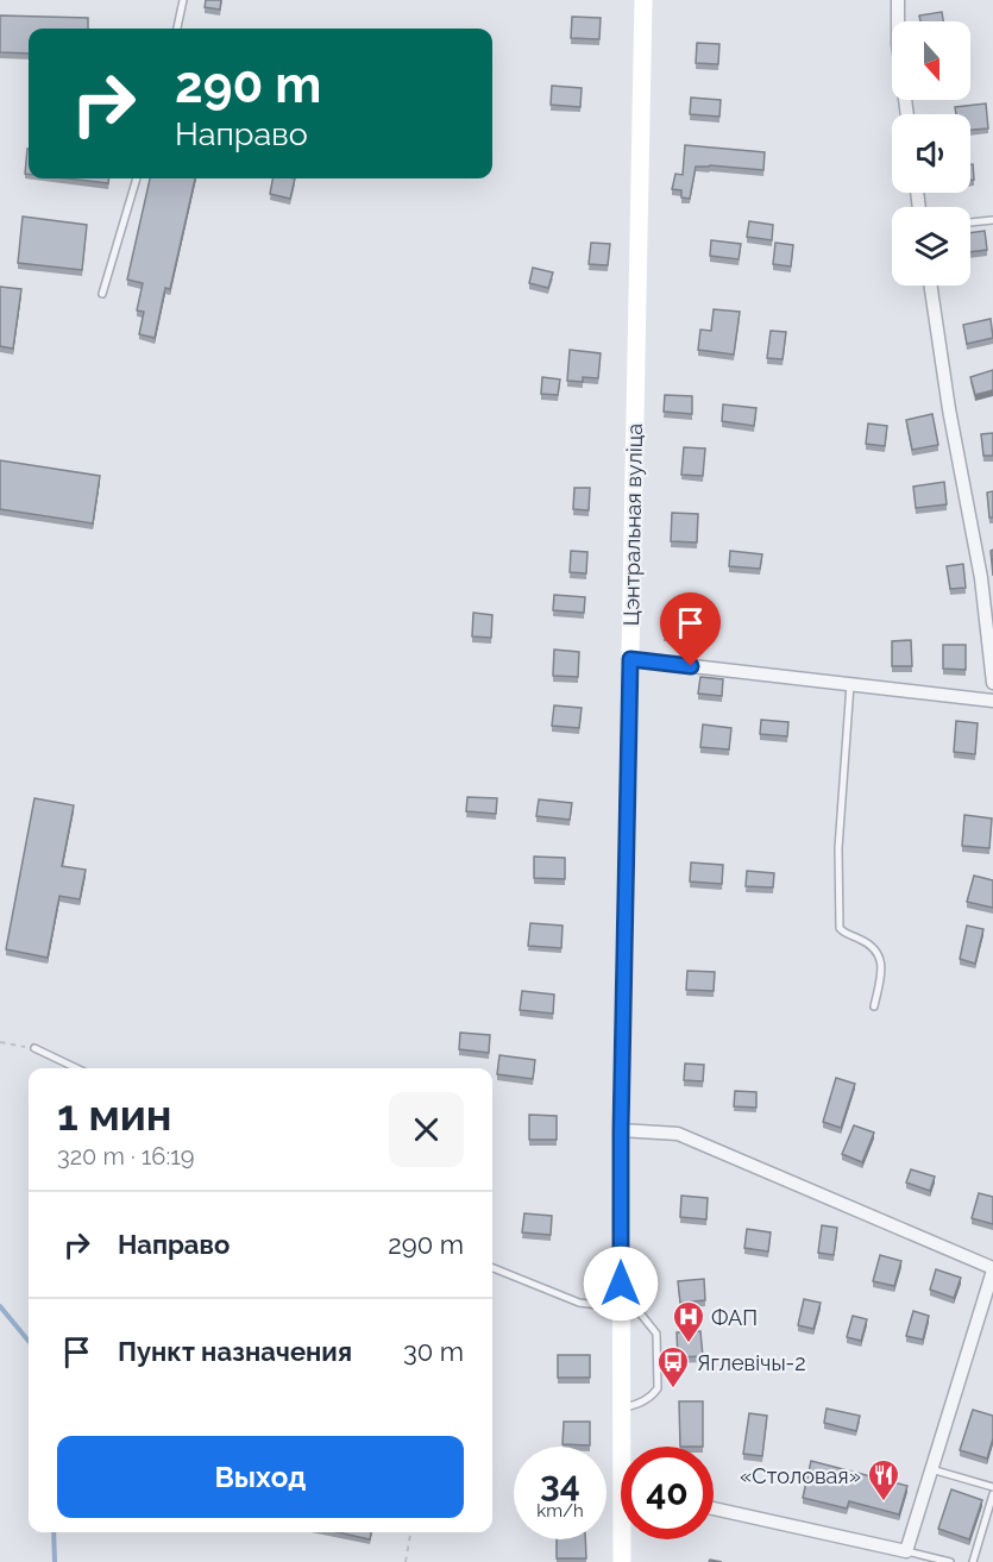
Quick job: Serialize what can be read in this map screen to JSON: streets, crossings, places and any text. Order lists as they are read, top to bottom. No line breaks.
{"streets":{"street":["Цэнтральная вуліца"]},"places":{"hospital":["ФАП"],"bus stop":["Яглевічы-2"],"restaurant":["«Столовая»"]},"north":"bottom","page":{"turn":["290 m","Направо"],"heading":["1 мин","320 m · 16:19"],"list":[{"name":"Направо","value":"290 m"},{"name":"Пункт назначения","value":"30 m"}],"buttons":"Выход","speed":"34 km/h","limit":"40"}}
